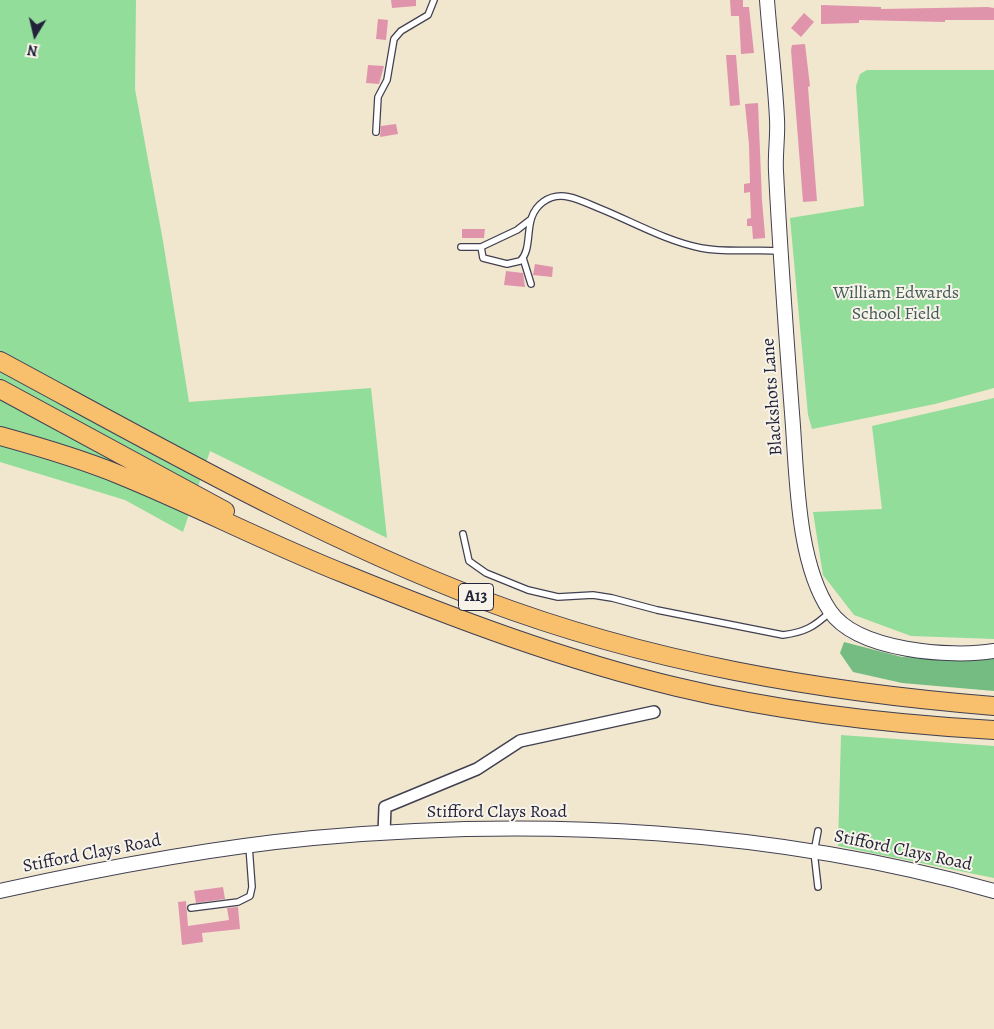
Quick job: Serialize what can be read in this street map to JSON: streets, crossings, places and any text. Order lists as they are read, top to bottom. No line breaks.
{"streets":{"highway":["A13"],"street":["Blackshots Lane","Stifford Clays Road"]},"parks":["William Edwards School Field"],"north":"bottom"}
